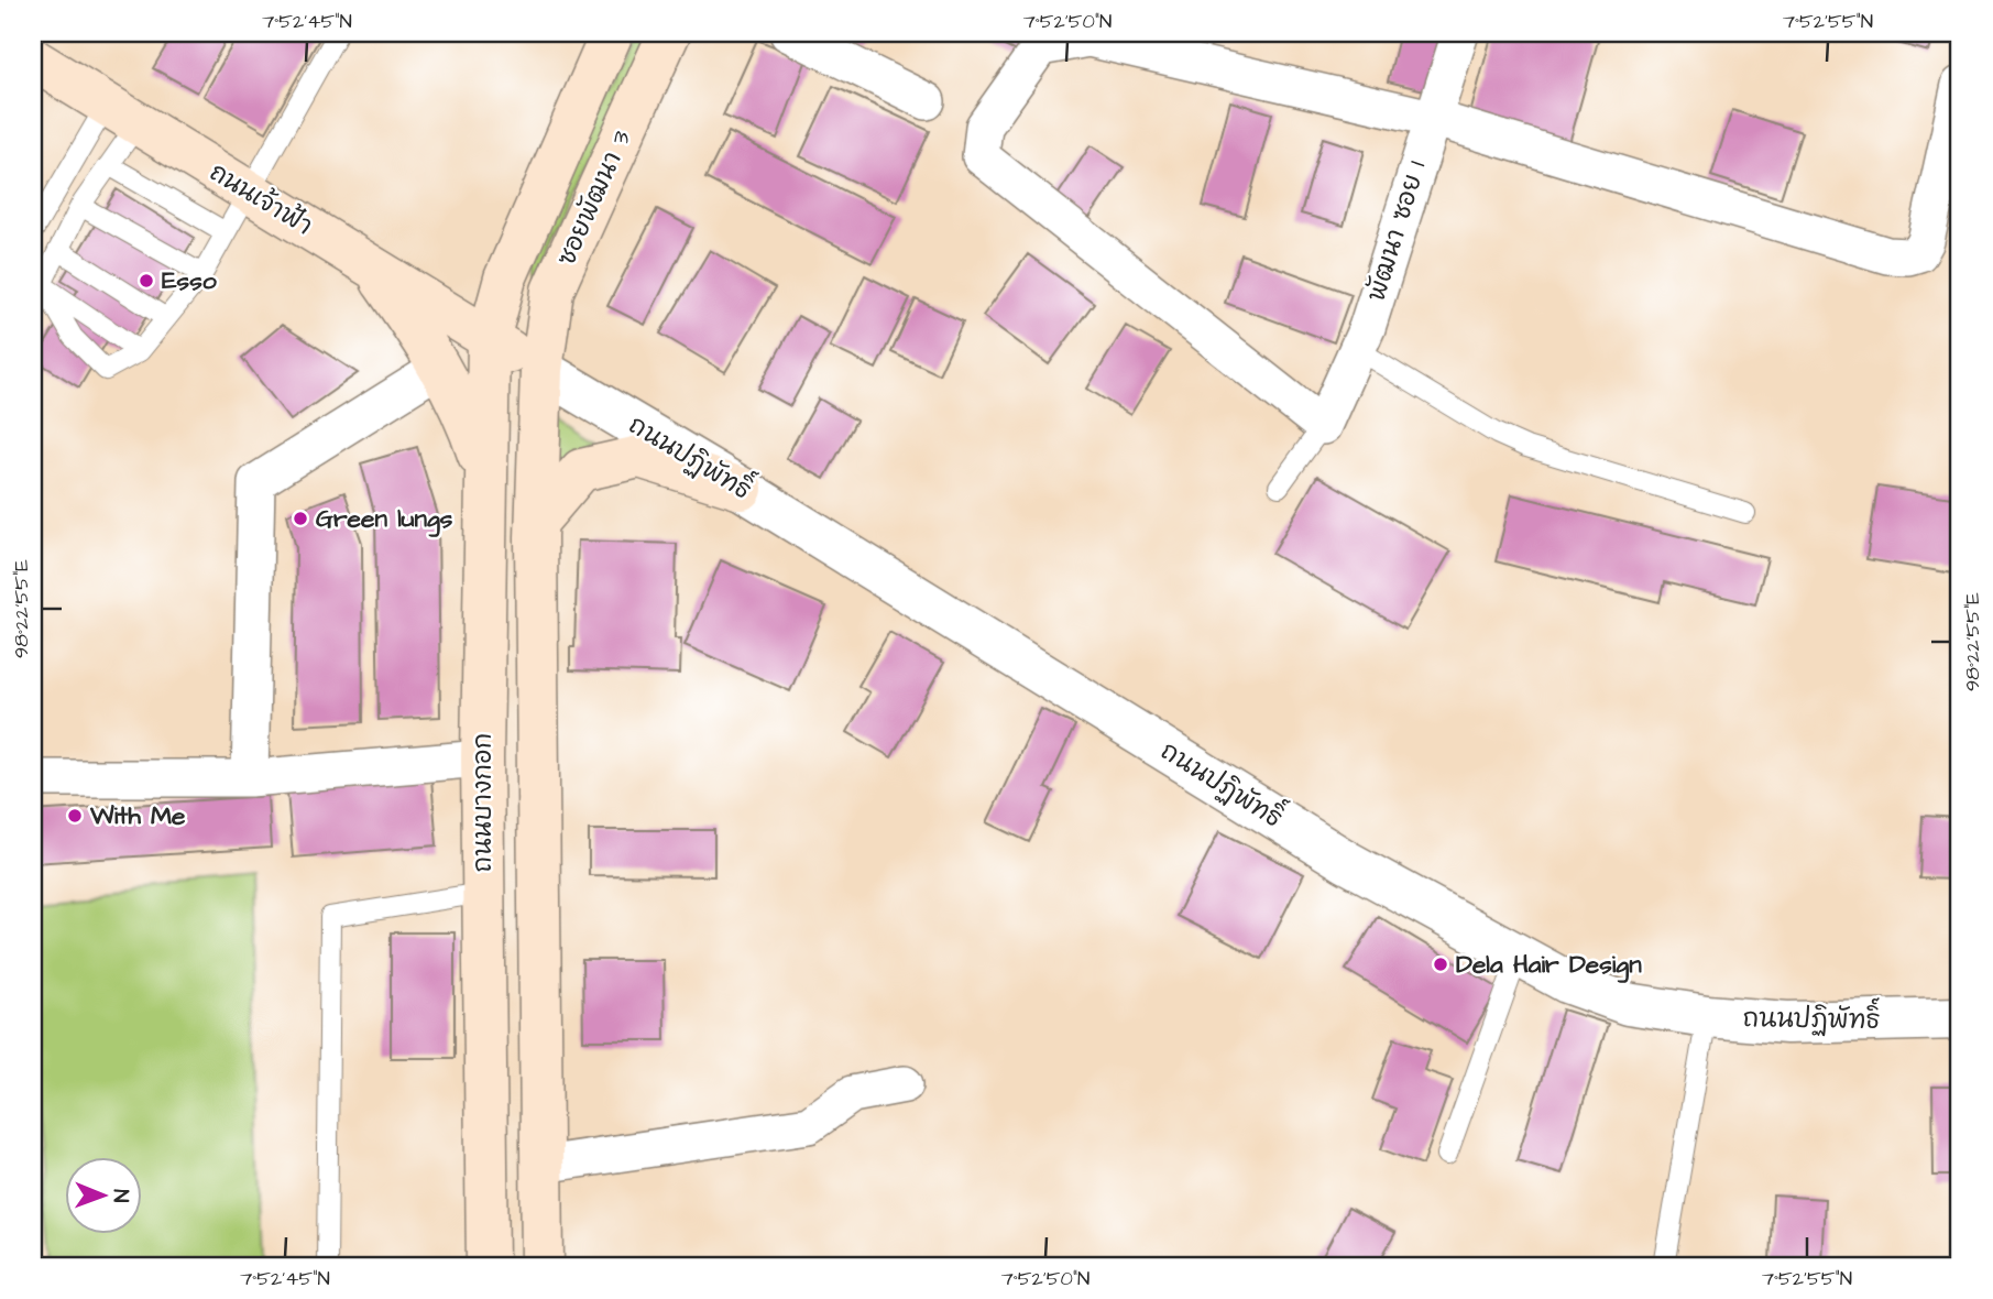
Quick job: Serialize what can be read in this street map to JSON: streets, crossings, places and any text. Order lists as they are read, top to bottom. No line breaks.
{"streets":{"main road":["ซอยพัฒนา 3","ถนนเจ้าฟ้า","ถนนบางกอก"],"street":["พัฒนา ซอย 1","ถนนปฏิพัทธิ์"]},"crossings":[["ซอยพัฒนา 3","ถนนเจ้าฟ้า"],["ซอยพัฒนา 3","ถนนปฏิพัทธิ์"],["ซอยพัฒนา 3","ถนนบางกอก"],["ถนนเจ้าฟ้า","ถนนปฏิพัทธิ์"],["ถนนเจ้าฟ้า","ถนนบางกอก"]],"places":["Esso","Green lungs","With Me","Dela Hair Design"],"north":"right","coordinates":["7°52'45\"N","7°52'50\"N","7°52'55\"N","98°22'55\"E"]}
